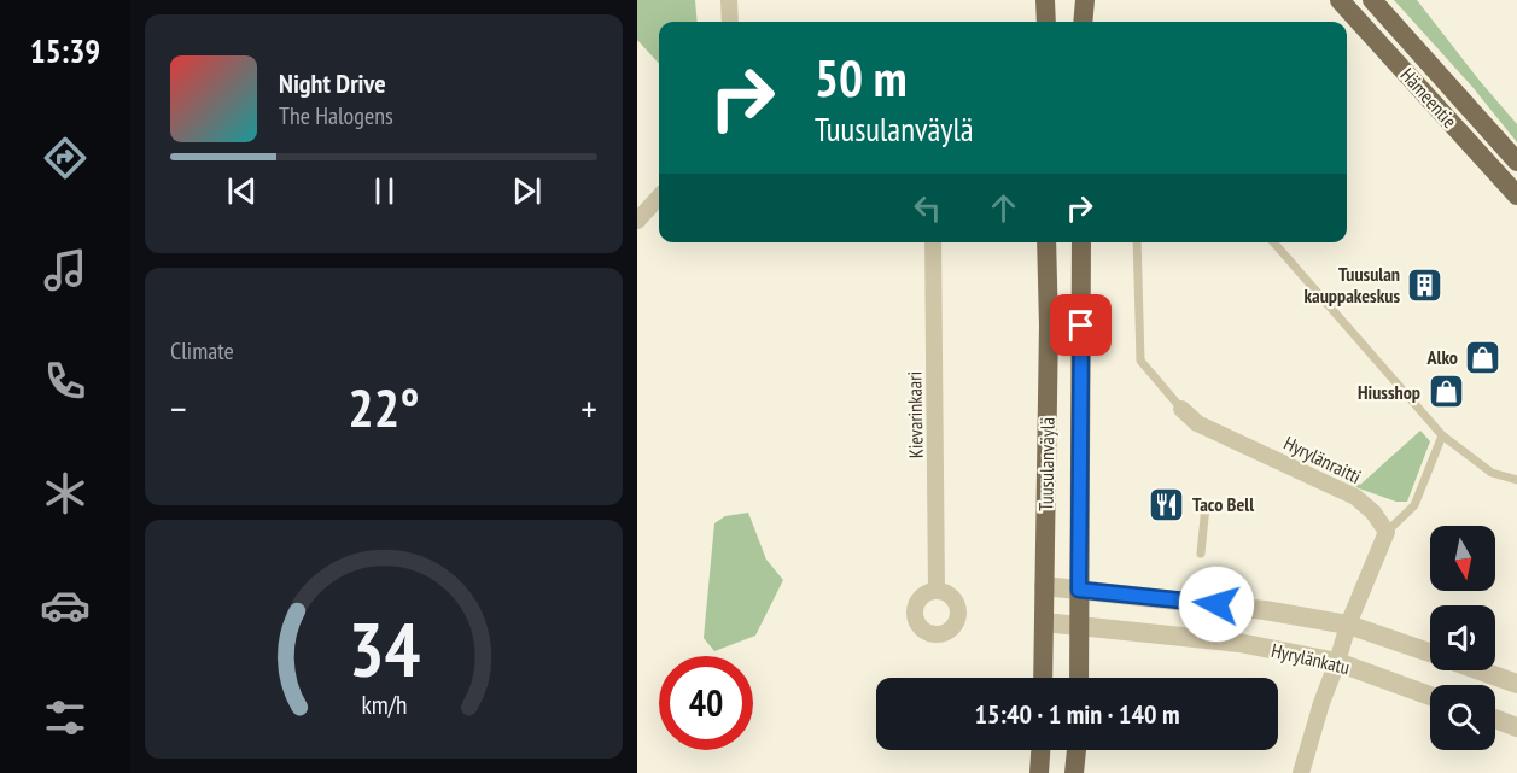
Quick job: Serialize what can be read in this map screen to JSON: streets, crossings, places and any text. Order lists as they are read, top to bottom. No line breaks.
{"streets":{"main road":["Hämeentie","Tuusulanväylä"],"street":["Kievarinkaari","Hyrylänraitti","Hyrylänkatu"]},"crossings":[["Tuusulanväylä","Hyrylänkatu"]],"places":{"building":["Tuusulan kauppakeskus"],"shop":["Alko","Hiusshop"],"restaurant":["Taco Bell"]},"north":"bottom","page":{"tabs":"15:39","turn":["50 m","Tuusulanväylä"],"song":["Night Drive","The Halogens"],"tile":"Climate","heat":["−","22°","+"],"limit":"40","trip":"15:40 · 1 min · 140 m","gauge":["34","km/h"]}}
